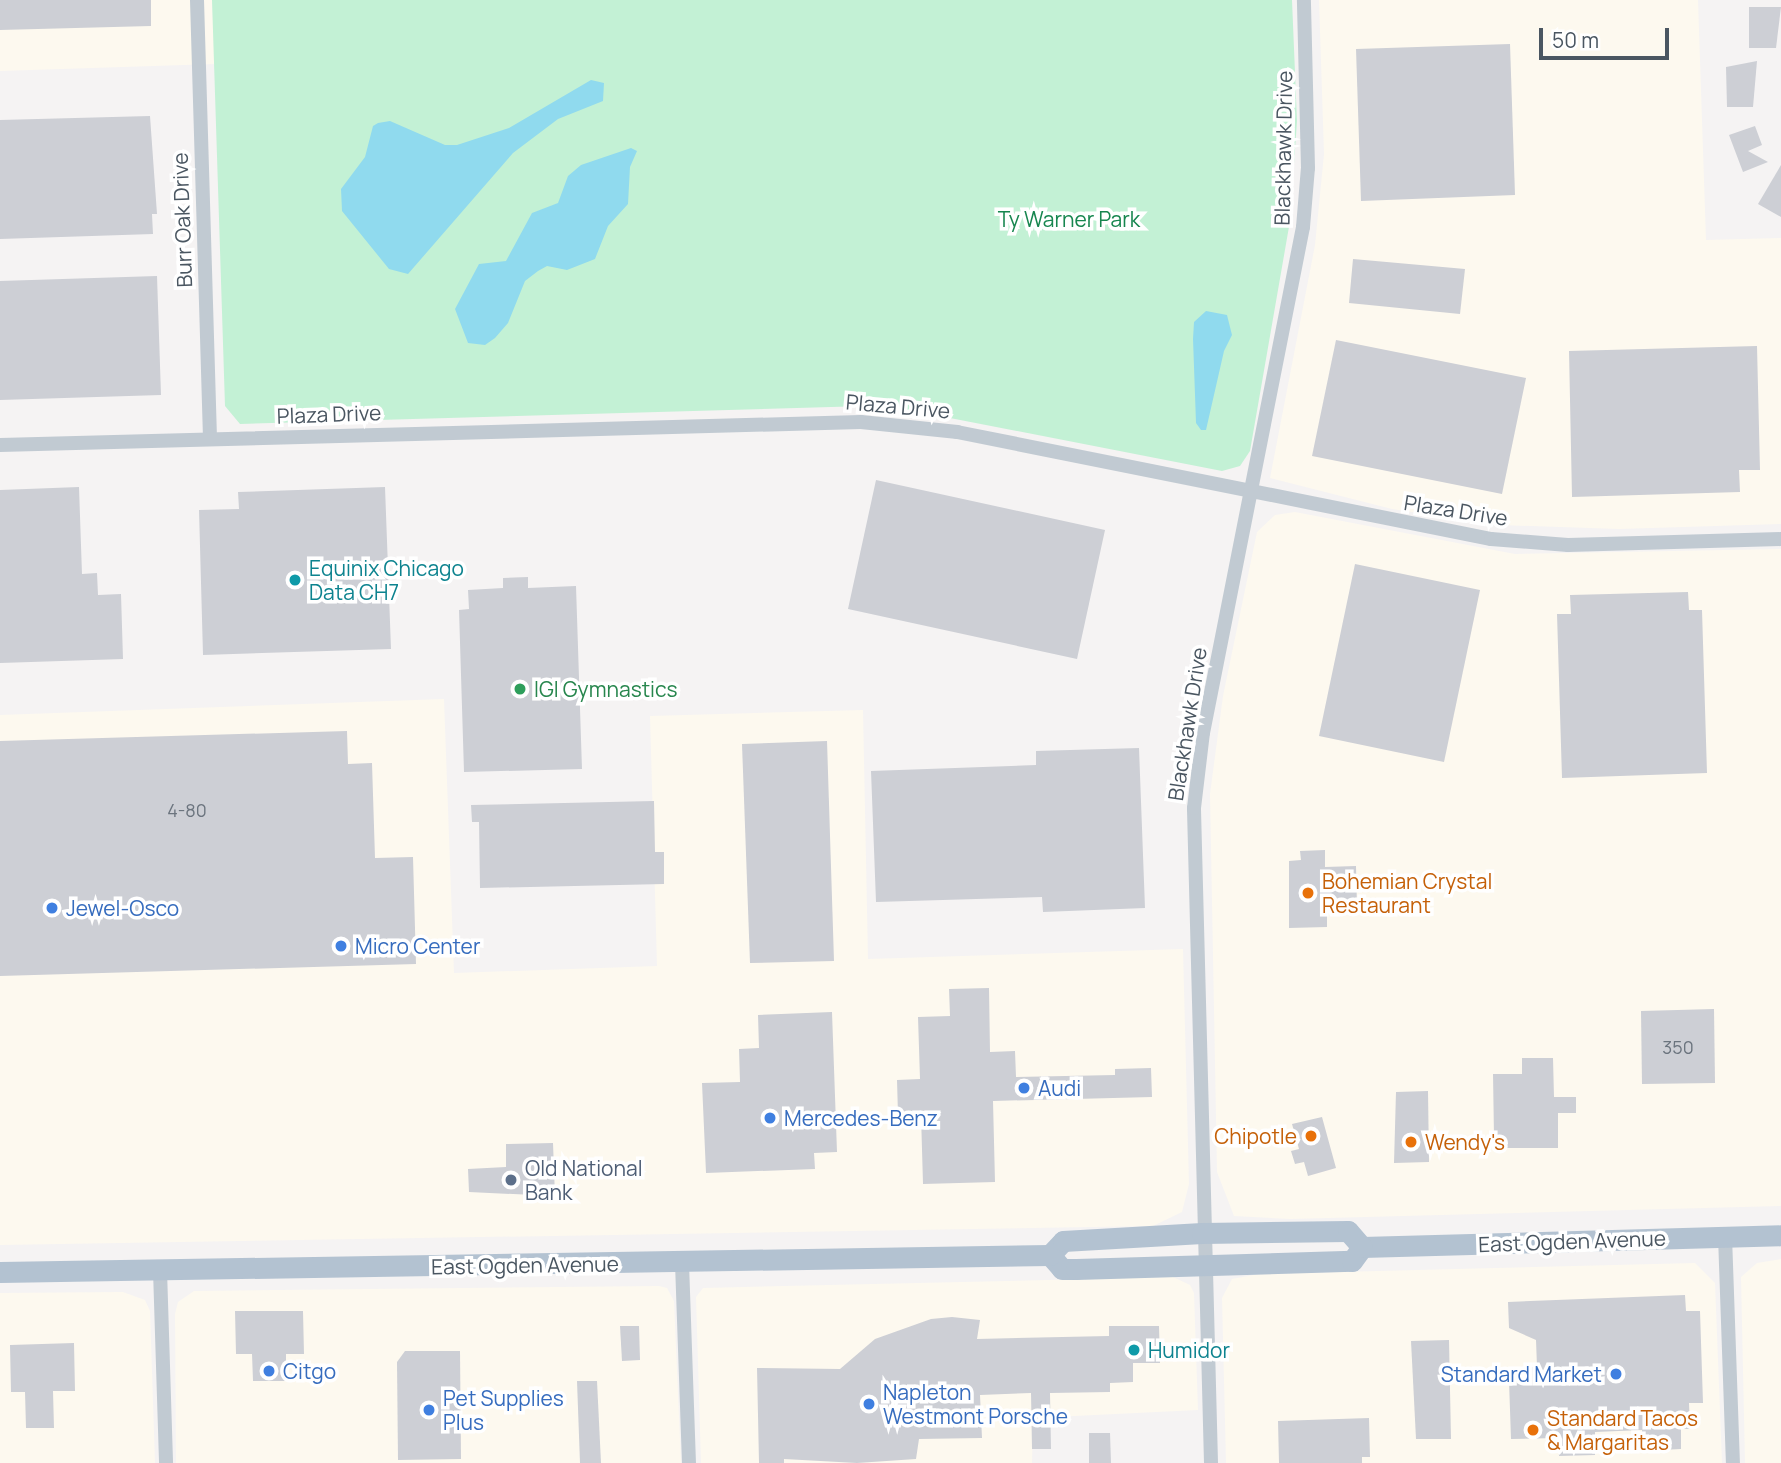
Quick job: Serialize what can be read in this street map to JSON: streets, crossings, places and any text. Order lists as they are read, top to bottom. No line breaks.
{"streets":{"main road":["East Ogden Avenue"],"street":["Blackhawk Drive","Burr Oak Drive","Plaza Drive"]},"crossings":[["Blackhawk Drive","Plaza Drive"],["Blackhawk Drive","East Ogden Avenue"],["Burr Oak Drive","Plaza Drive"]],"parks":["Ty Warner Park"],"places":["Equinix Chicago Data CH7","IGI Gymnastics","Bohemian Crystal Restaurant","Jewel-Osco","Micro Center","Audi","Mercedes-Benz","Chipotle","Wendy's","Old National Bank","Humidor","Citgo","Standard Market","Napleton Westmont Porsche","Pet Supplies Plus","Standard Tacos & Margaritas"],"house_numbers":["4-80","350"],"scale_bar":"50 m"}
